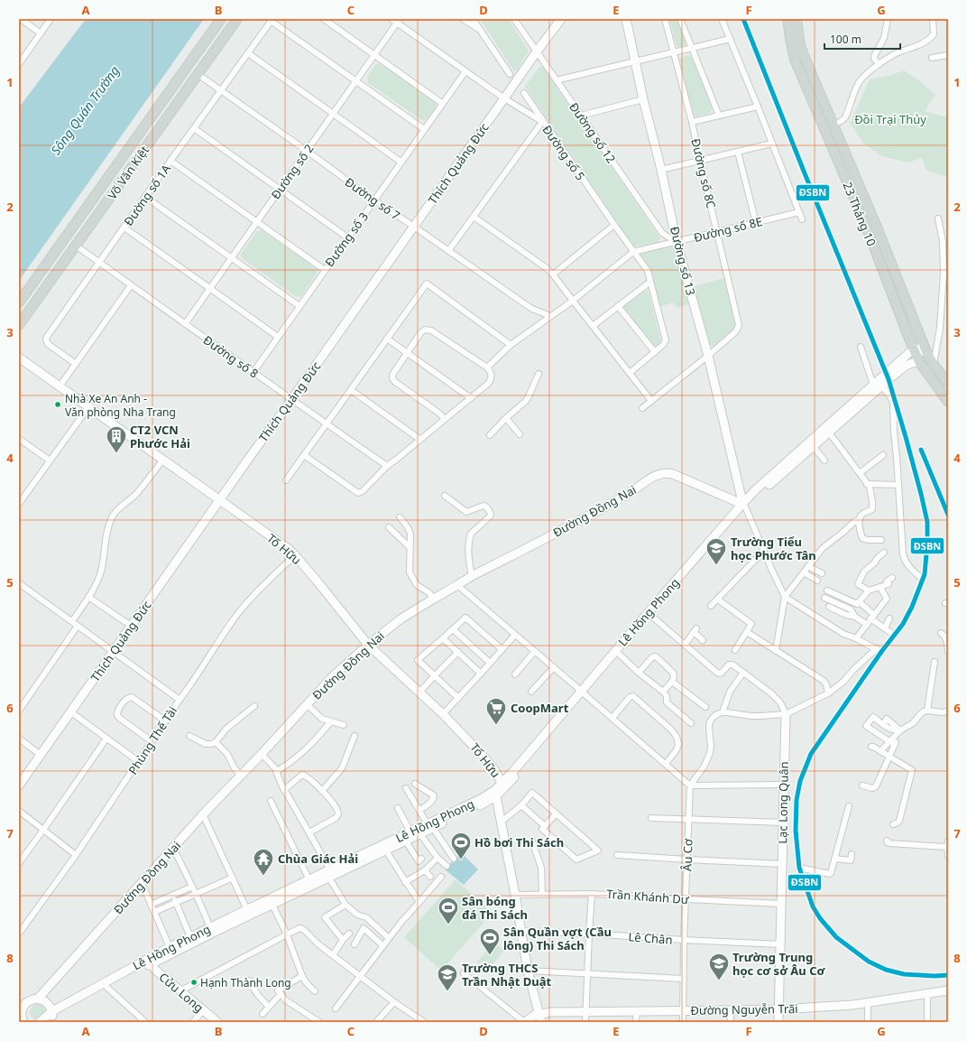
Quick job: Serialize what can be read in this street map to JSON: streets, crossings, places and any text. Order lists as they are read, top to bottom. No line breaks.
{"streets":{"main road":["Võ Văn Kiệt","23 Tháng 10"],"street":["Đường số 12","Đường số 5","Thích Quảng Đức","Đường số 2","Đường số 8C","Đường số 1A","Đường số 7","Đường số 8E","Đường số 3","Đường số 13","Đường số 8","Đường Đồng Nai","Tố Hữu","Lê Hồng Phong","Phùng Thế Tài","Lạc Long Quân","Âu Cơ","Trần Khánh Dư","Lê Chân","Cửu Long","Đường Nguyễn Trãi"]},"crossings":[["Đường số 12","Thích Quảng Đức"],["Đường số 12","Đường số 8E"],["Đường số 12","Đường số 13"],["Đường số 5","Thích Quảng Đức"],["Đường số 5","Đường số 2"],["Đường số 5","Đường số 8E"],["Đường số 5","Đường số 3"],["Thích Quảng Đức","Đường số 7"],["Thích Quảng Đức","Đường số 8"],["Thích Quảng Đức","Tố Hữu"],["Đường số 2","Đường số 7"],["Đường số 2","Đường số 8"],["Võ Văn Kiệt","Đường số 7"],["Võ Văn Kiệt","Đường số 8"],["Đường số 8C","Đường số 8E"],["Đường số 8C","Đường số 13"],["Đường số 1A","Đường số 7"],["Đường số 1A","Đường số 8"],["Đường số 7","Đường số 8E"],["Đường số 7","Đường số 3"],["23 Tháng 10","Lê Hồng Phong"],["Đường số 8E","Đường số 13"],["Đường số 3","Đường số 8"],["Đường số 13","Đường Đồng Nai"],["Đường số 13","Lê Hồng Phong"],["Đường Đồng Nai","Tố Hữu"],["Đường Đồng Nai","Lê Hồng Phong"],["Tố Hữu","Lê Hồng Phong"],["Tố Hữu","Phùng Thế Tài"],["Lê Hồng Phong","Cửu Long"],["Lạc Long Quân","Trần Khánh Dư"],["Lạc Long Quân","Lê Chân"],["Lạc Long Quân","Đường Nguyễn Trãi"],["Âu Cơ","Trần Khánh Dư"],["Âu Cơ","Lê Chân"],["Âu Cơ","Đường Nguyễn Trãi"]],"water":["Sông Quán Trường"],"parks":["Đồi Trại Thủy"],"places":{"other":["Nhà Xe An Anh - Văn phòng Nha Trang","Hạnh Thành Long"],"building":["CT2 VCN Phước Hải"],"school or university":["Trường Tiểu học Phước Tân","Trường Trung học cơ sở Âu Cơ","Trường THCS Trần Nhật Duật"],"supermarket":["CoopMart"],"sports":["Hồ bơi Thi Sách","Sân bóng đá Thi Sách","Sân Quần vợt (Cầu lông) Thi Sách"],"temple":["Chùa Giác Hải"]},"lines":["transit line ĐSBN"],"scale_bar":"100 m","grid":{"columns":["A","B","C","D","E","F","G"],"rows":["1","2","3","4","5","6","7","8"]}}
